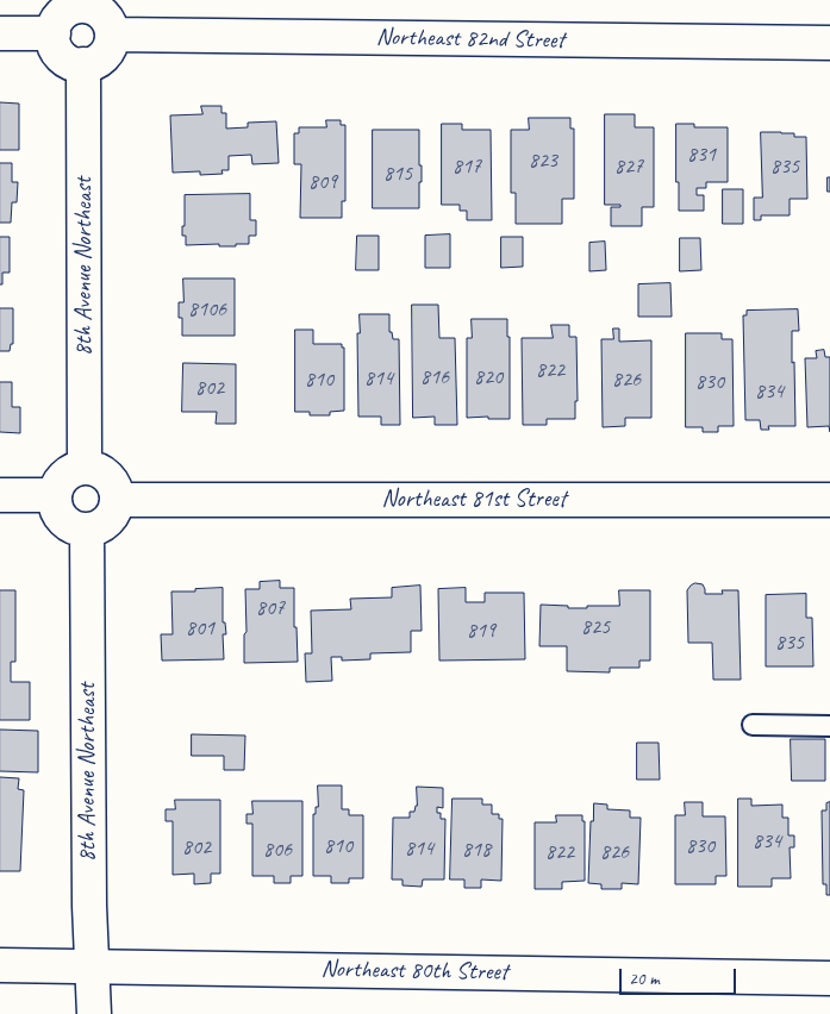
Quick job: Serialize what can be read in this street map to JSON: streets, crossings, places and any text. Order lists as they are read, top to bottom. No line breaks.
{"streets":{"street":["Northeast 82nd Street","8th Avenue Northeast","Northeast 81st Street","Northeast 80th Street"]},"crossings":[["Northeast 82nd Street","8th Avenue Northeast"],["8th Avenue Northeast","Northeast 81st Street"],["8th Avenue Northeast","Northeast 80th Street"]],"house_numbers":["831","823","817","827","835","815","809","8106","822","816","820","814","810","826","830","802","834","807","825","801","819","835","834","810","830","802","814","806","818","822","826"],"scale_bar":"20 m"}
